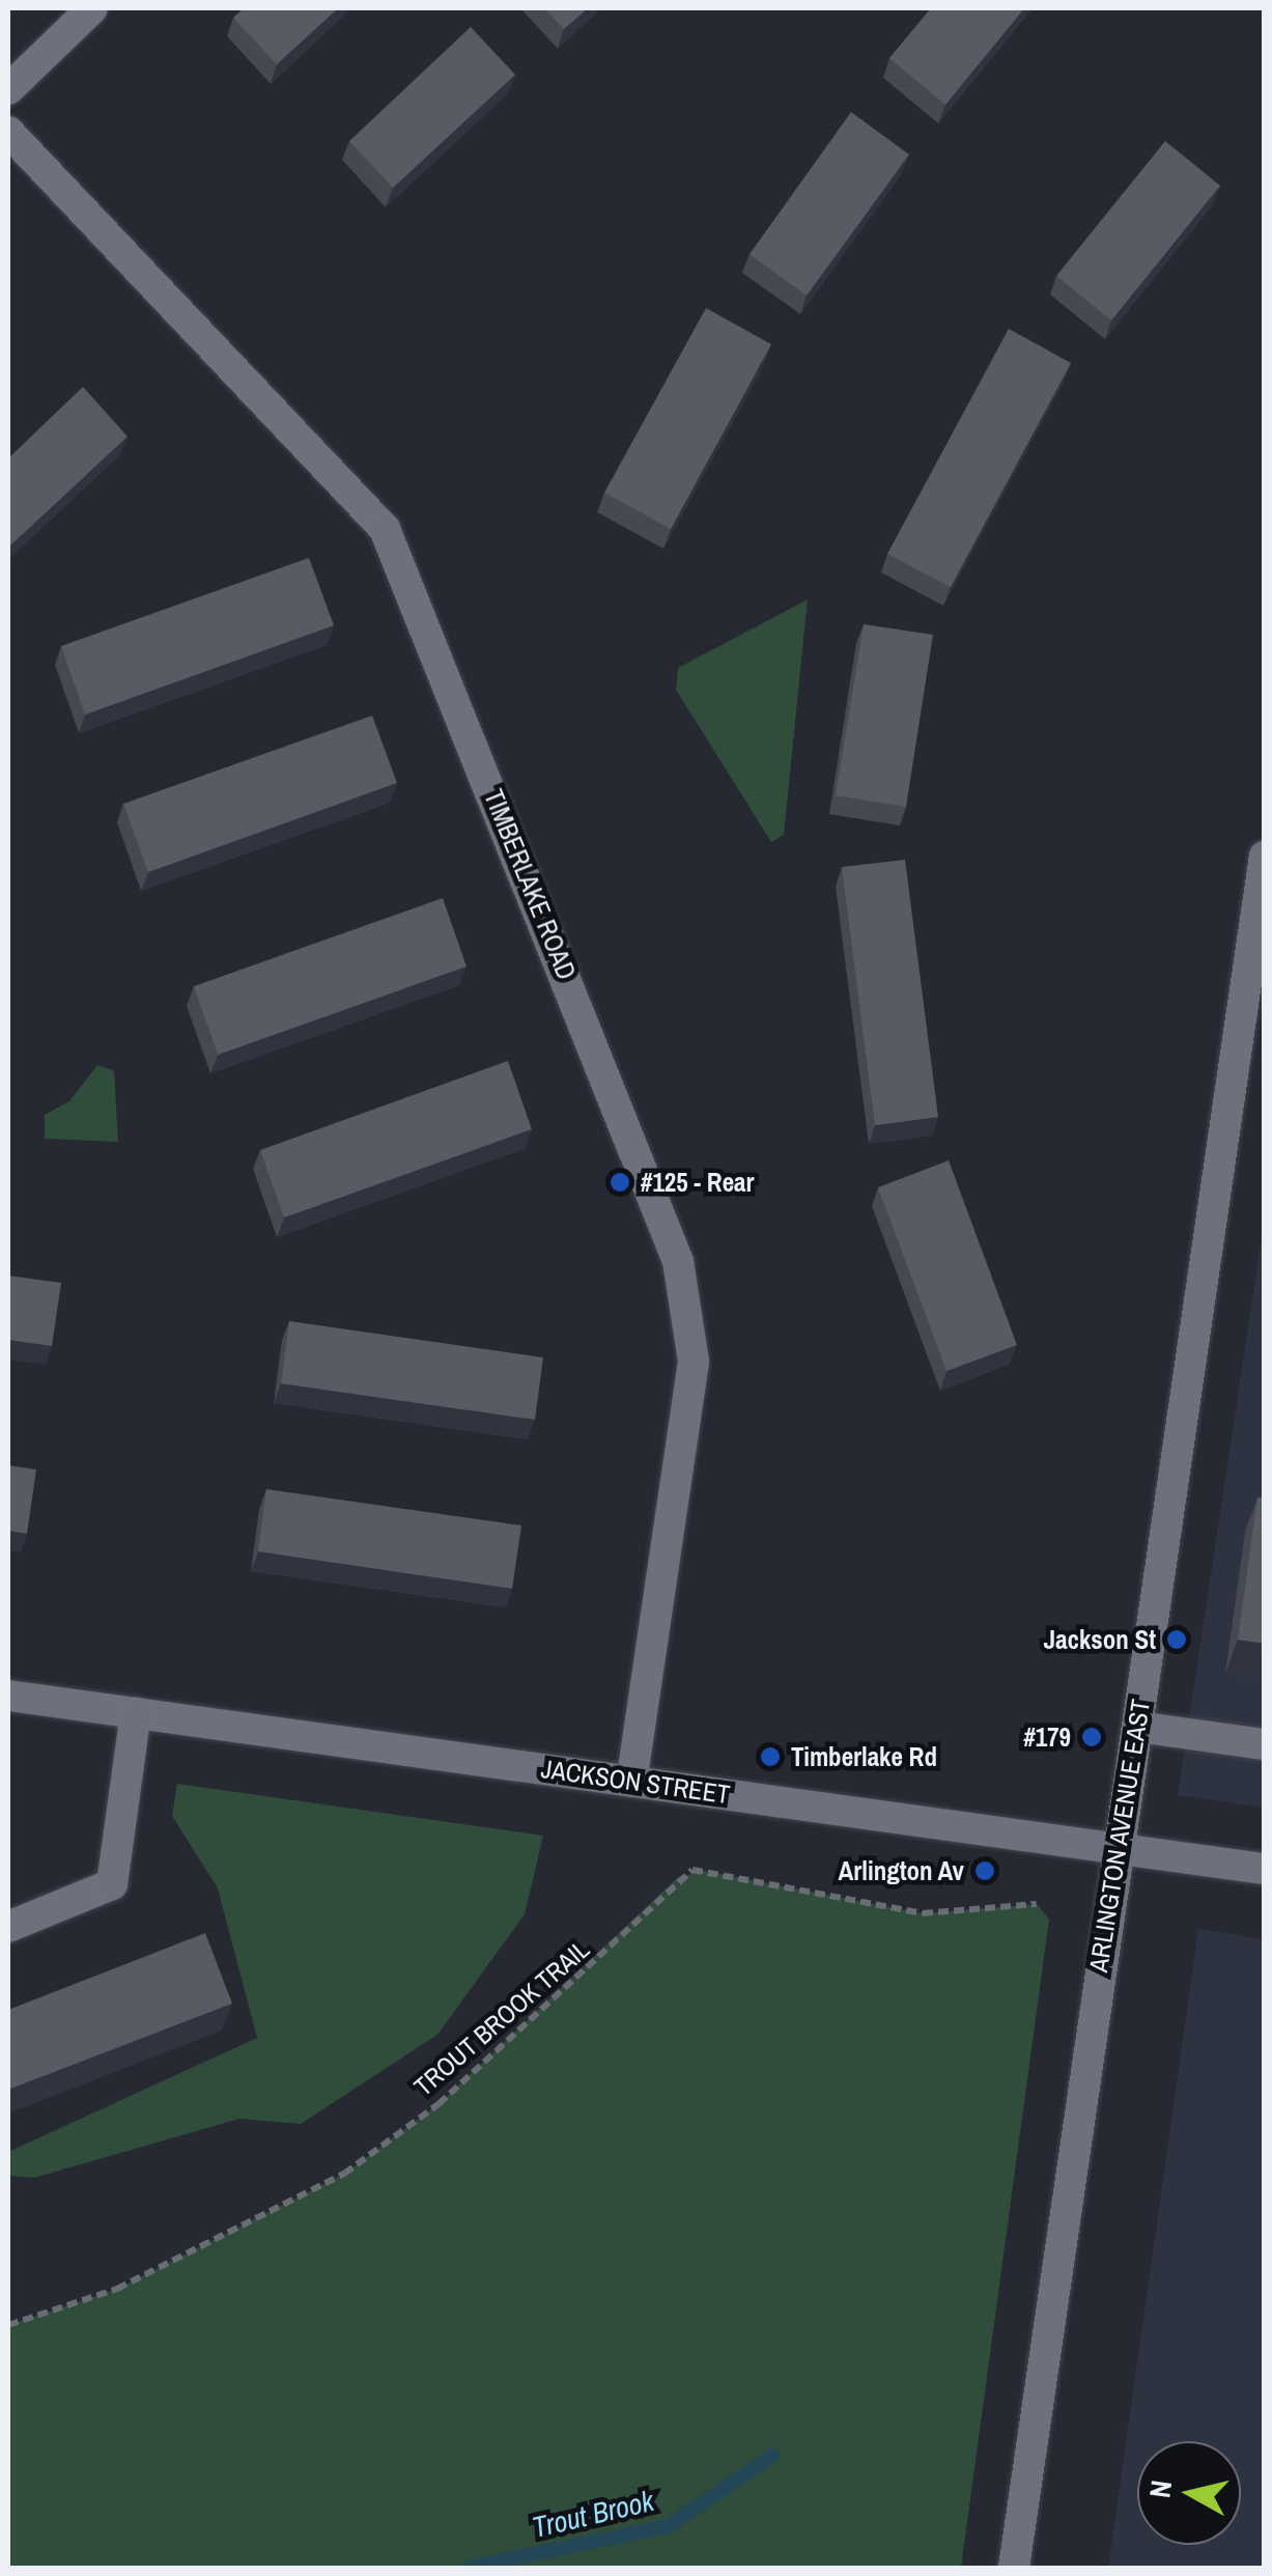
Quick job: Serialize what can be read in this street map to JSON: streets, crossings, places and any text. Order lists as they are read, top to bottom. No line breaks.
{"streets":{"street":["TIMBERLAKE ROAD","JACKSON STREET","ARLINGTON AVENUE EAST"],"path":["TROUT BROOK TRAIL"]},"crossings":[["TIMBERLAKE ROAD","JACKSON STREET"],["JACKSON STREET","ARLINGTON AVENUE EAST"]],"water":["Trout Brook"],"places":["#125 - Rear","Jackson St","#179","Timberlake Rd","Arlington Av"],"north":"left"}
